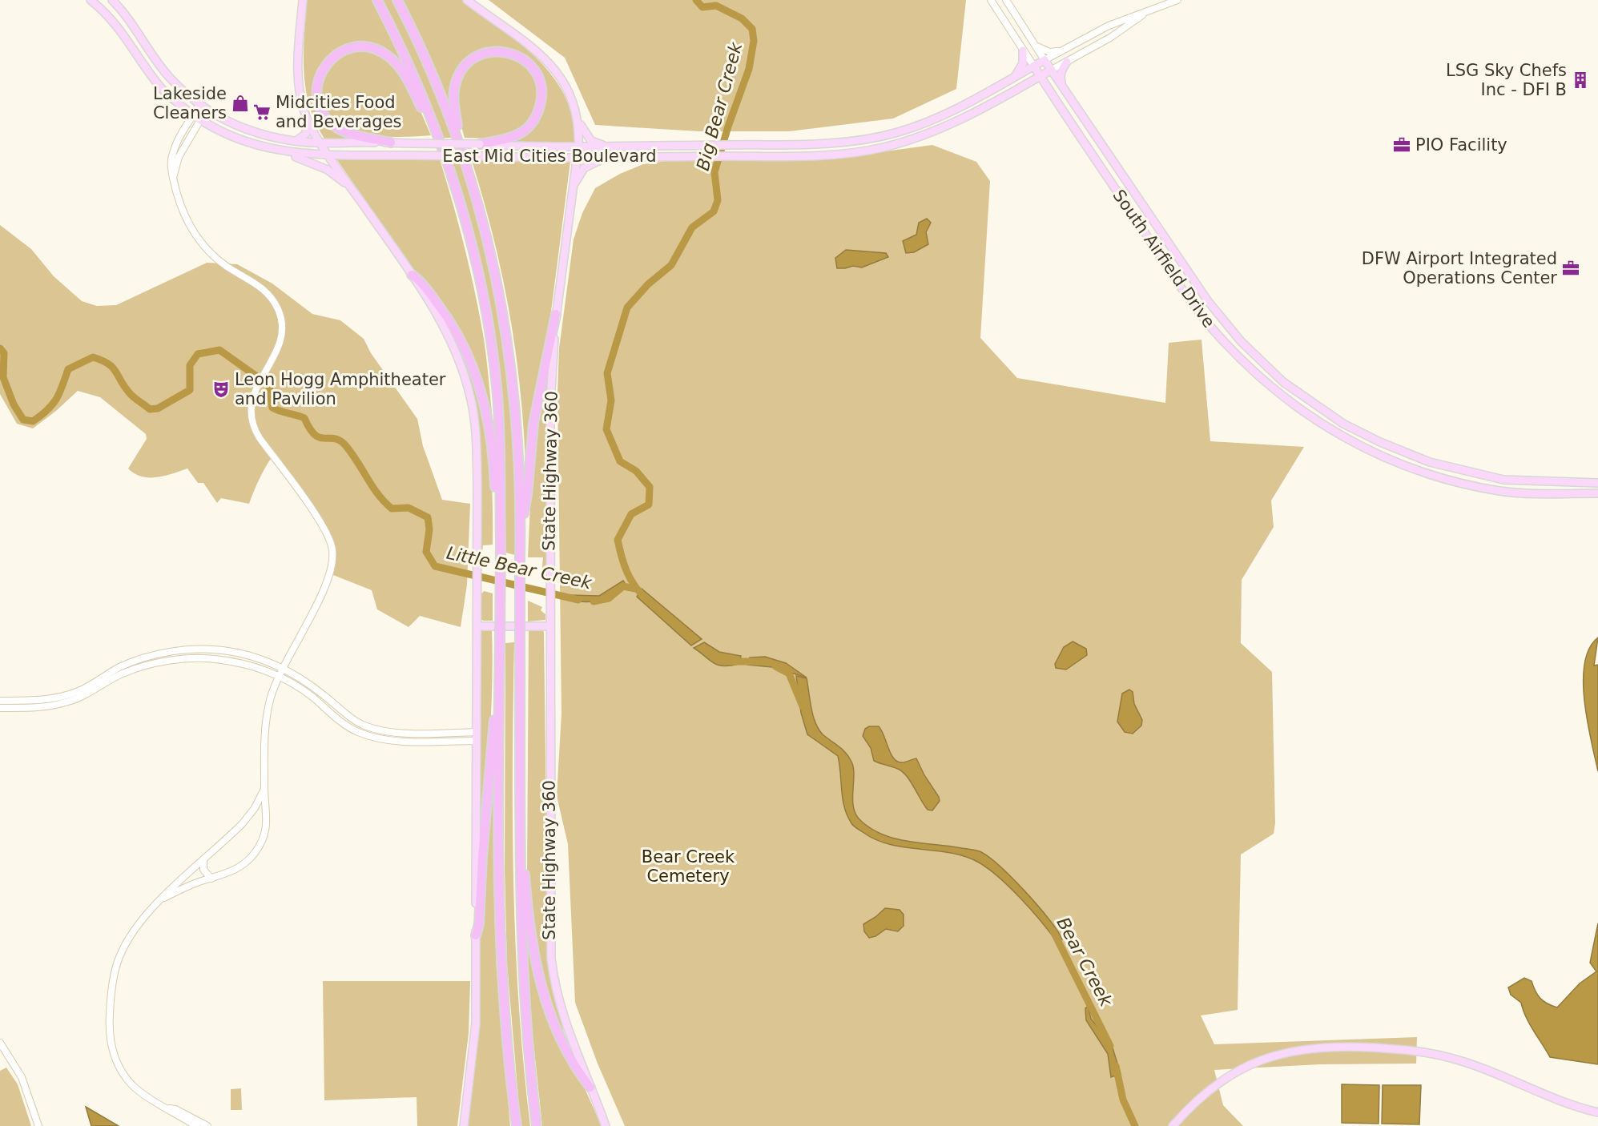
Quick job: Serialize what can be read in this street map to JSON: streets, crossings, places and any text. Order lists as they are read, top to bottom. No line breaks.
{"streets":{"main road":["East Mid Cities Boulevard","South Airfield Drive","State Highway 360"]},"crossings":[["East Mid Cities Boulevard","South Airfield Drive"],["East Mid Cities Boulevard","State Highway 360"]],"water":["Big Bear Creek","Little Bear Creek","Bear Creek"],"parks":["Bear Creek Cemetery"],"places":{"building":["LSG Sky Chefs Inc - DFI B"],"shop":["Lakeside Cleaners"],"supermarket":["Midcities Food and Beverages"],"office":["PIO Facility","DFW Airport Integrated Operations Center"],"theatre":["Leon Hogg Amphitheater and Pavilion"]}}
